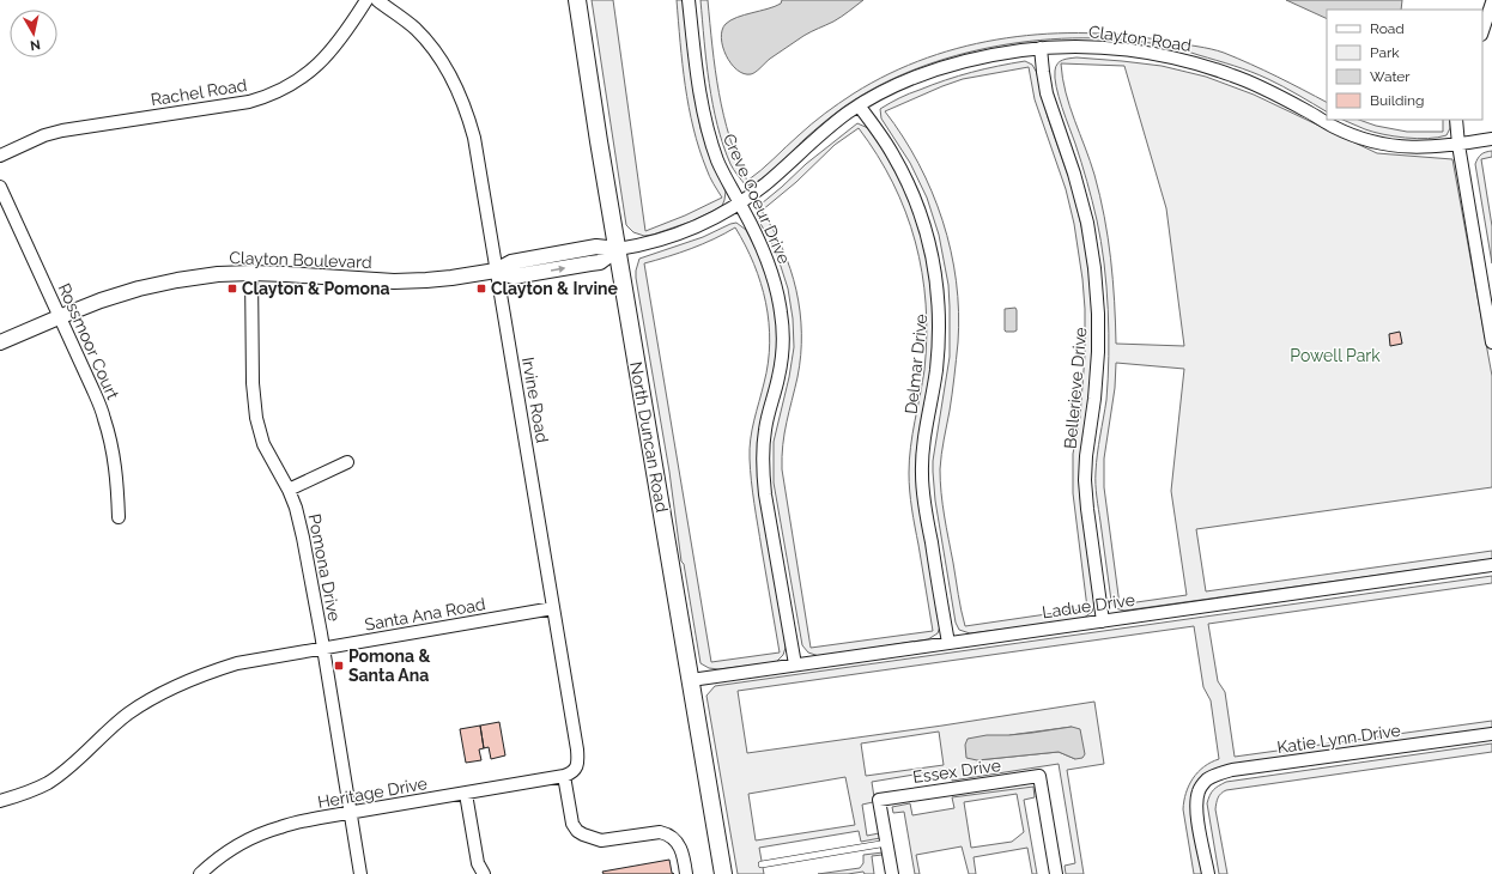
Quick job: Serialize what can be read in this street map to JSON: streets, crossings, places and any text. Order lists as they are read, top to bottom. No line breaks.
{"streets":{"main road":["North Duncan Road"],"street":["Clayton Road","Rachel Road","Creve Coeur Drive","Clayton Boulevard","Rossmoor Court","Delmar Drive","Bellerieve Drive","Irvine Road","Pomona Drive","Ladue Drive","Santa Ana Road","Katie Lynn Drive","Essex Drive","Heritage Drive"]},"crossings":[["Clayton Road","Creve Coeur Drive"],["Clayton Road","Clayton Boulevard"],["Clayton Road","Delmar Drive"],["Clayton Road","Bellerieve Drive"],["Clayton Road","North Duncan Road"],["Creve Coeur Drive","Ladue Drive"],["Clayton Boulevard","Rossmoor Court"],["Clayton Boulevard","Irvine Road"],["Clayton Boulevard","North Duncan Road"],["Clayton Boulevard","Pomona Drive"],["Delmar Drive","Ladue Drive"],["Bellerieve Drive","Ladue Drive"],["Irvine Road","Santa Ana Road"],["Irvine Road","Heritage Drive"],["North Duncan Road","Ladue Drive"],["Pomona Drive","Santa Ana Road"],["Pomona Drive","Heritage Drive"]],"parks":["Powell Park"],"places":{"transit":["Clayton & Pomona","Clayton & Irvine","Pomona & Santa Ana"]},"legend":["Road","Park","Water","Building"],"north":"bottom"}
